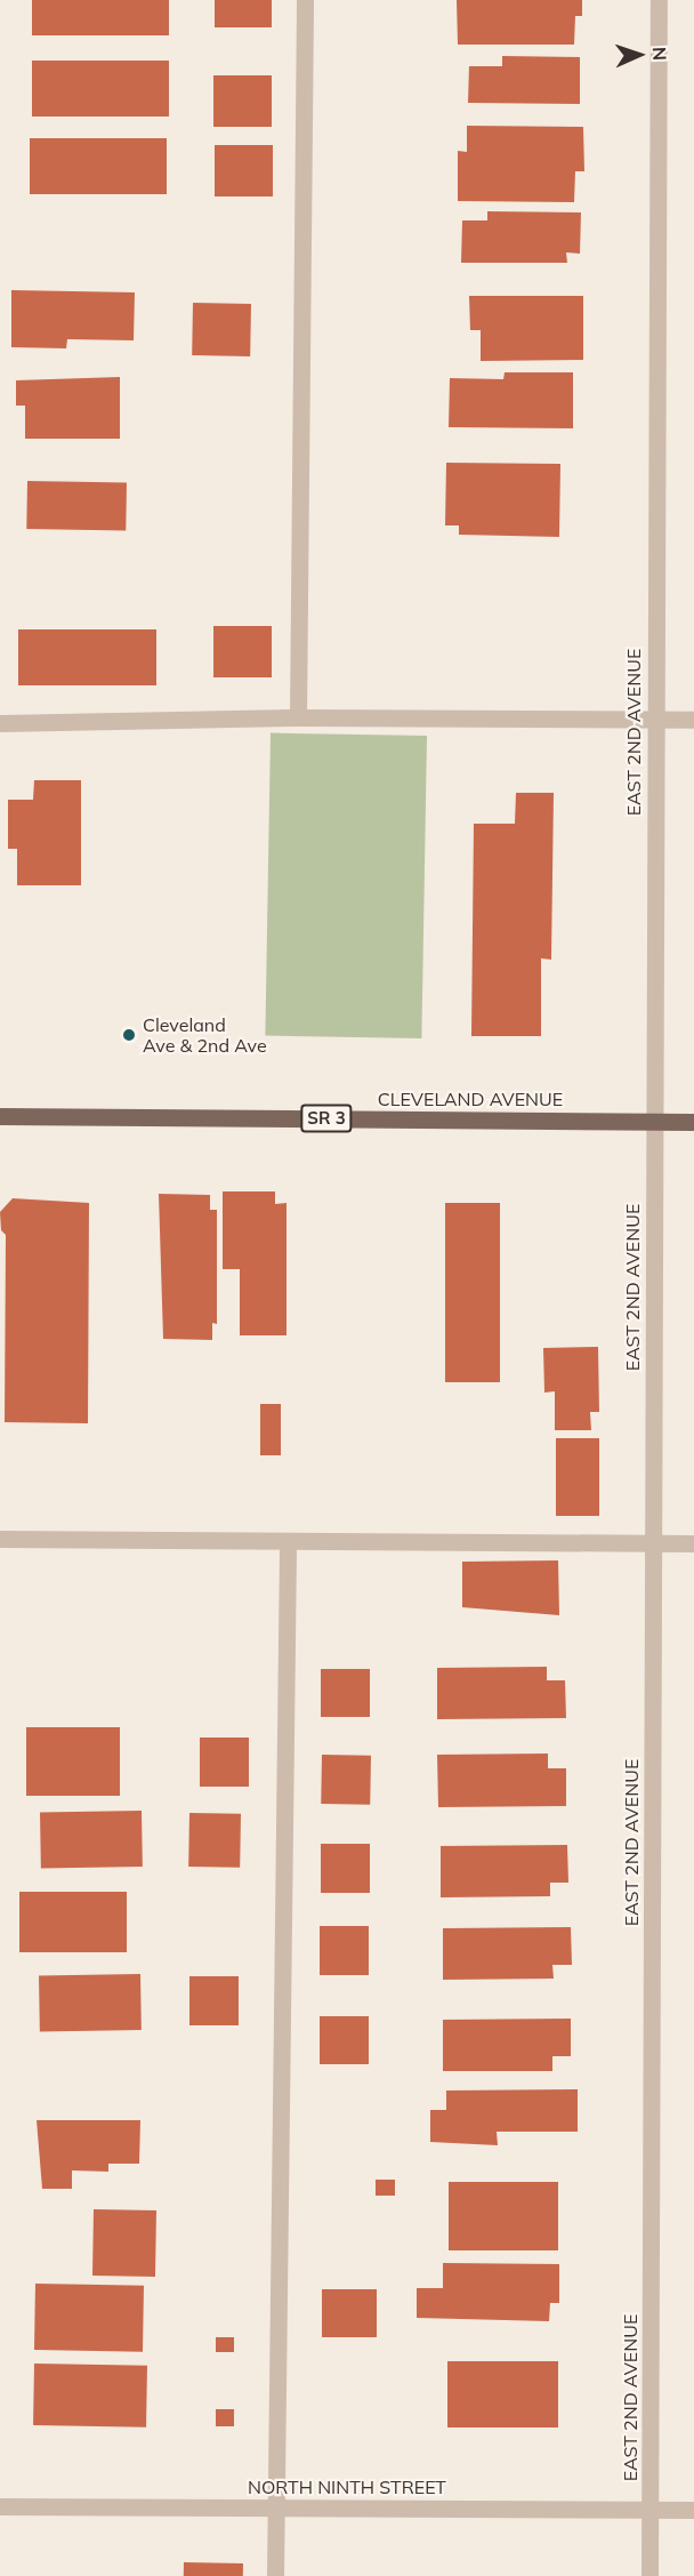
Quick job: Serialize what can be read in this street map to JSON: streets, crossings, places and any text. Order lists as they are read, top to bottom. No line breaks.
{"streets":{"main road":["CLEVELAND AVENUE","SR 3"],"street":["EAST 2ND AVENUE","NORTH NINTH STREET"]},"crossings":[["EAST 2ND AVENUE","CLEVELAND AVENUE"],["EAST 2ND AVENUE","NORTH NINTH STREET"]],"places":["Cleveland Ave & 2nd Ave"],"north":"right"}
